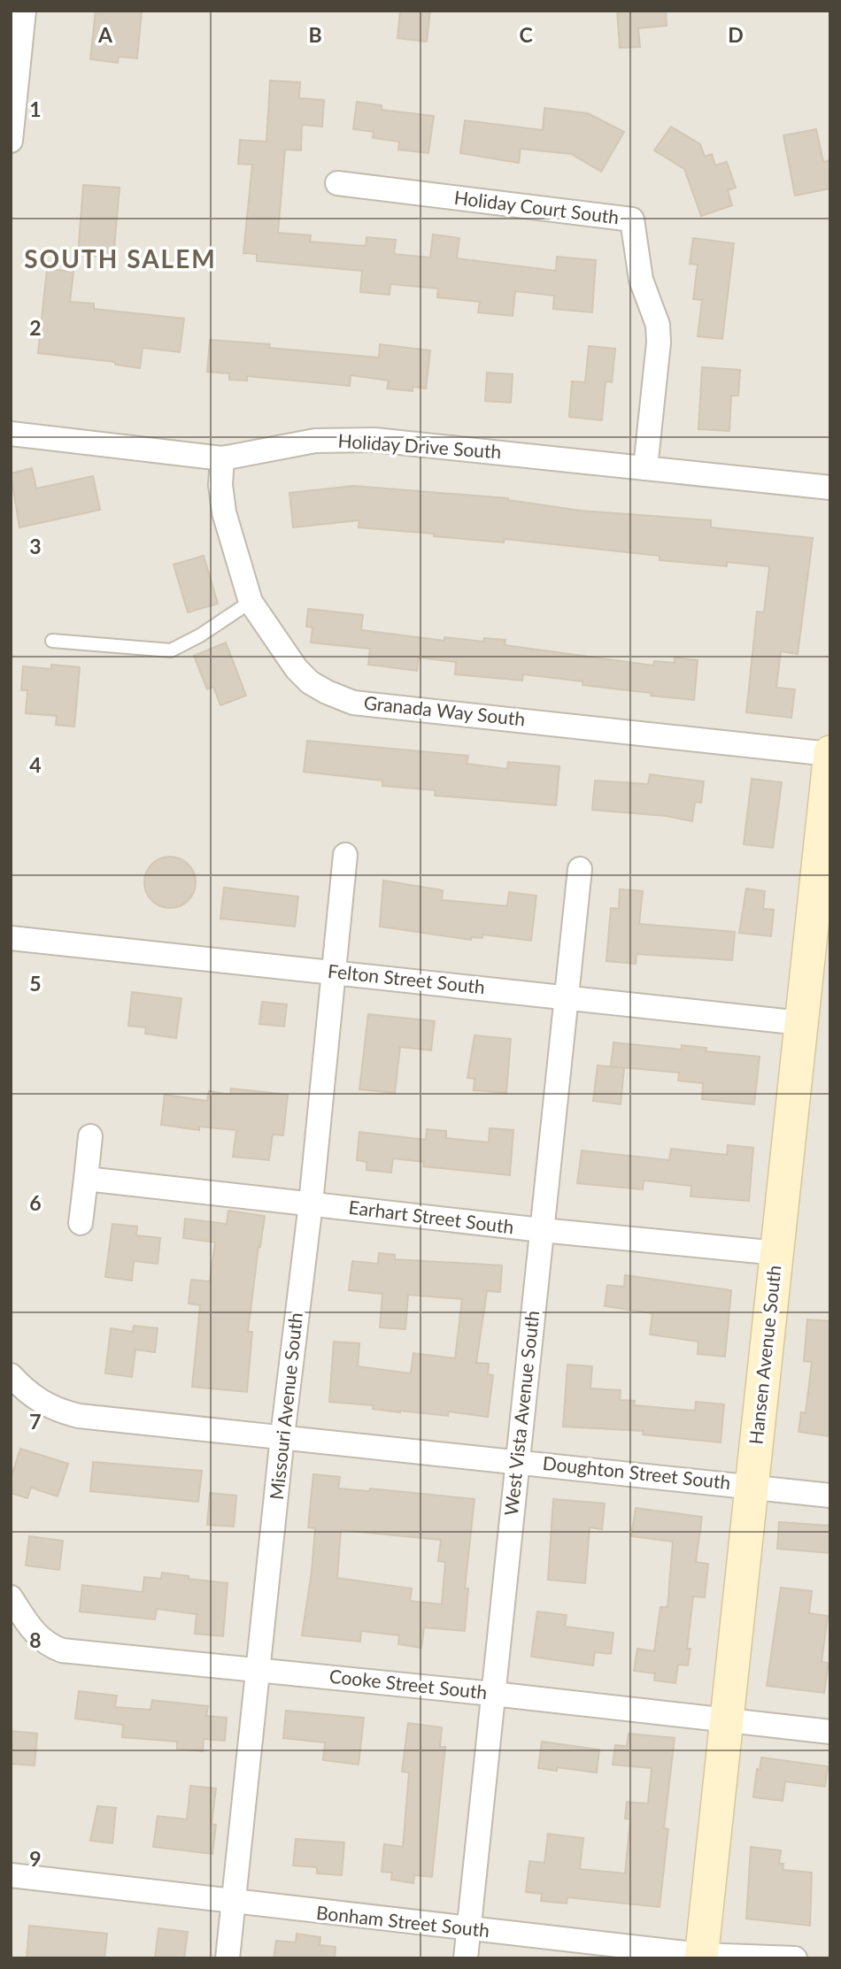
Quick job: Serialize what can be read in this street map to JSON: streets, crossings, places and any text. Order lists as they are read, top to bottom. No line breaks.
{"streets":{"street":["Holiday Court South","Holiday Drive South","Granada Way South","Felton Street South","Earhart Street South","Hansen Avenue South","Missouri Avenue South","West Vista Avenue South","Doughton Street South","Cooke Street South","Bonham Street South"]},"crossings":[["Holiday Court South","Holiday Drive South"],["Holiday Drive South","Granada Way South"],["Granada Way South","Hansen Avenue South"],["Felton Street South","Hansen Avenue South"],["Felton Street South","Missouri Avenue South"],["Felton Street South","West Vista Avenue South"],["Earhart Street South","Hansen Avenue South"],["Earhart Street South","Missouri Avenue South"],["Earhart Street South","West Vista Avenue South"],["Hansen Avenue South","Doughton Street South"],["Hansen Avenue South","Cooke Street South"],["Hansen Avenue South","Bonham Street South"],["Missouri Avenue South","Doughton Street South"],["Missouri Avenue South","Cooke Street South"],["Missouri Avenue South","Bonham Street South"],["West Vista Avenue South","Doughton Street South"],["West Vista Avenue South","Cooke Street South"],["West Vista Avenue South","Bonham Street South"]],"districts":["SOUTH SALEM"],"grid":{"columns":["A","B","C","D"],"rows":["1","2","3","4","5","6","7","8","9"]}}
